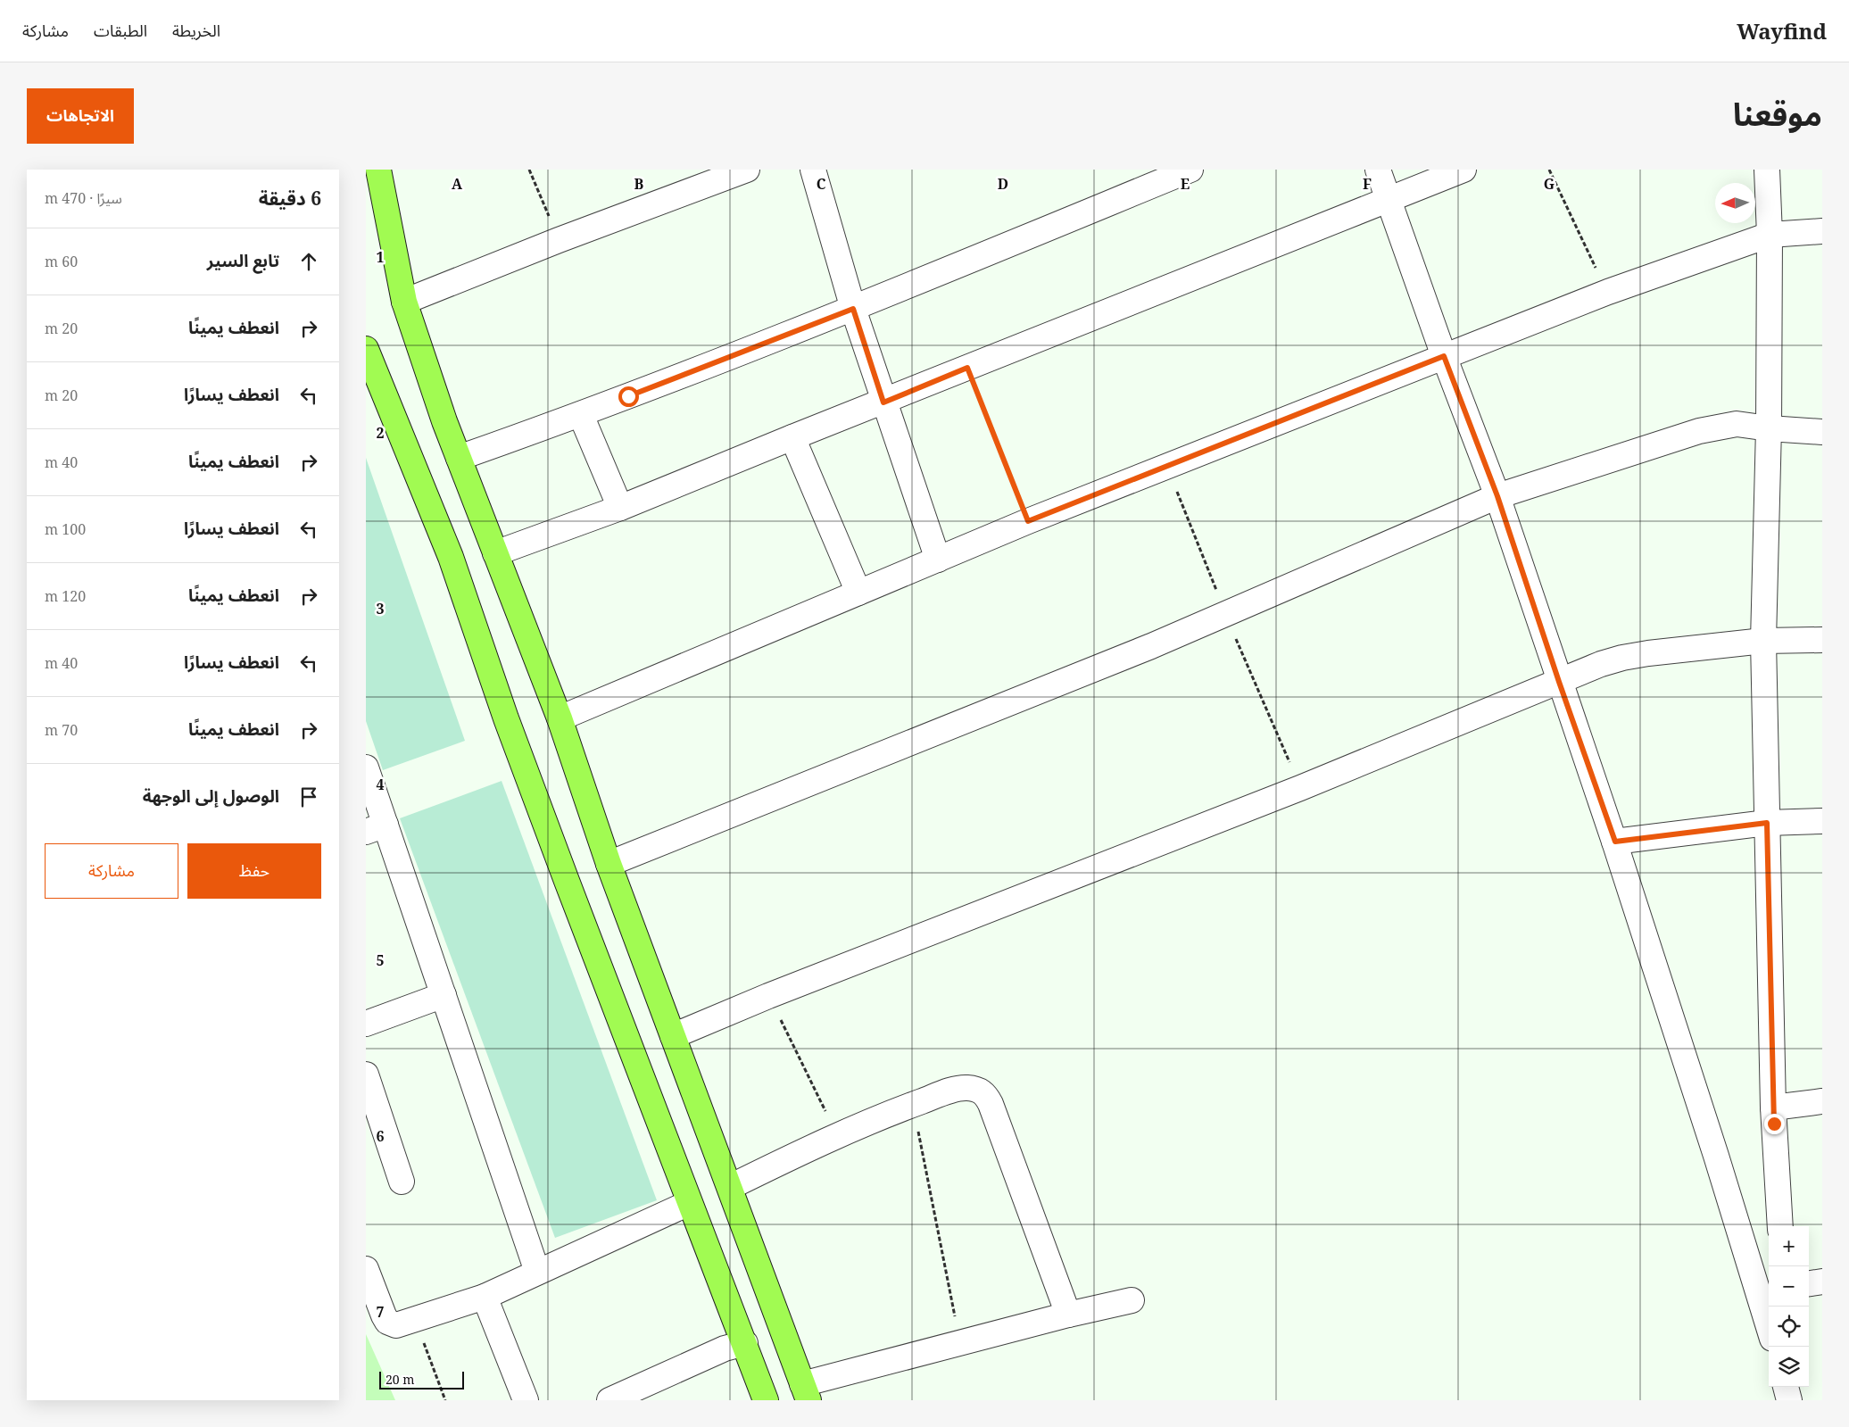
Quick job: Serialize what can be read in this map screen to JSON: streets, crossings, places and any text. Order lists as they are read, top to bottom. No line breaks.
{"scale_bar":"20 m","north":"left","page":{"header":"Wayfind","nav":["الخريطة","الطبقات","مشاركة"],"title":"موقعنا","buttons":["الاتجاهات",["حفظ","مشاركة"]],"heading":["6 دقيقة","سيرًا · 470 m"],"list":[["تابع السير","60 m"],["انعطف يمينًا","20 m"],["انعطف يسارًا","20 m"],["انعطف يمينًا","40 m"],["انعطف يسارًا","100 m"],["انعطف يمينًا","120 m"],["انعطف يسارًا","40 m"],["انعطف يمينًا","70 m"],"الوصول إلى الوجهة"],"map_buttons":["+","−"],"scale":"20 m"},"grid":{"columns":["A","B","C","D","E","F","G"],"rows":["1","2","3","4","5","6","7"]}}
